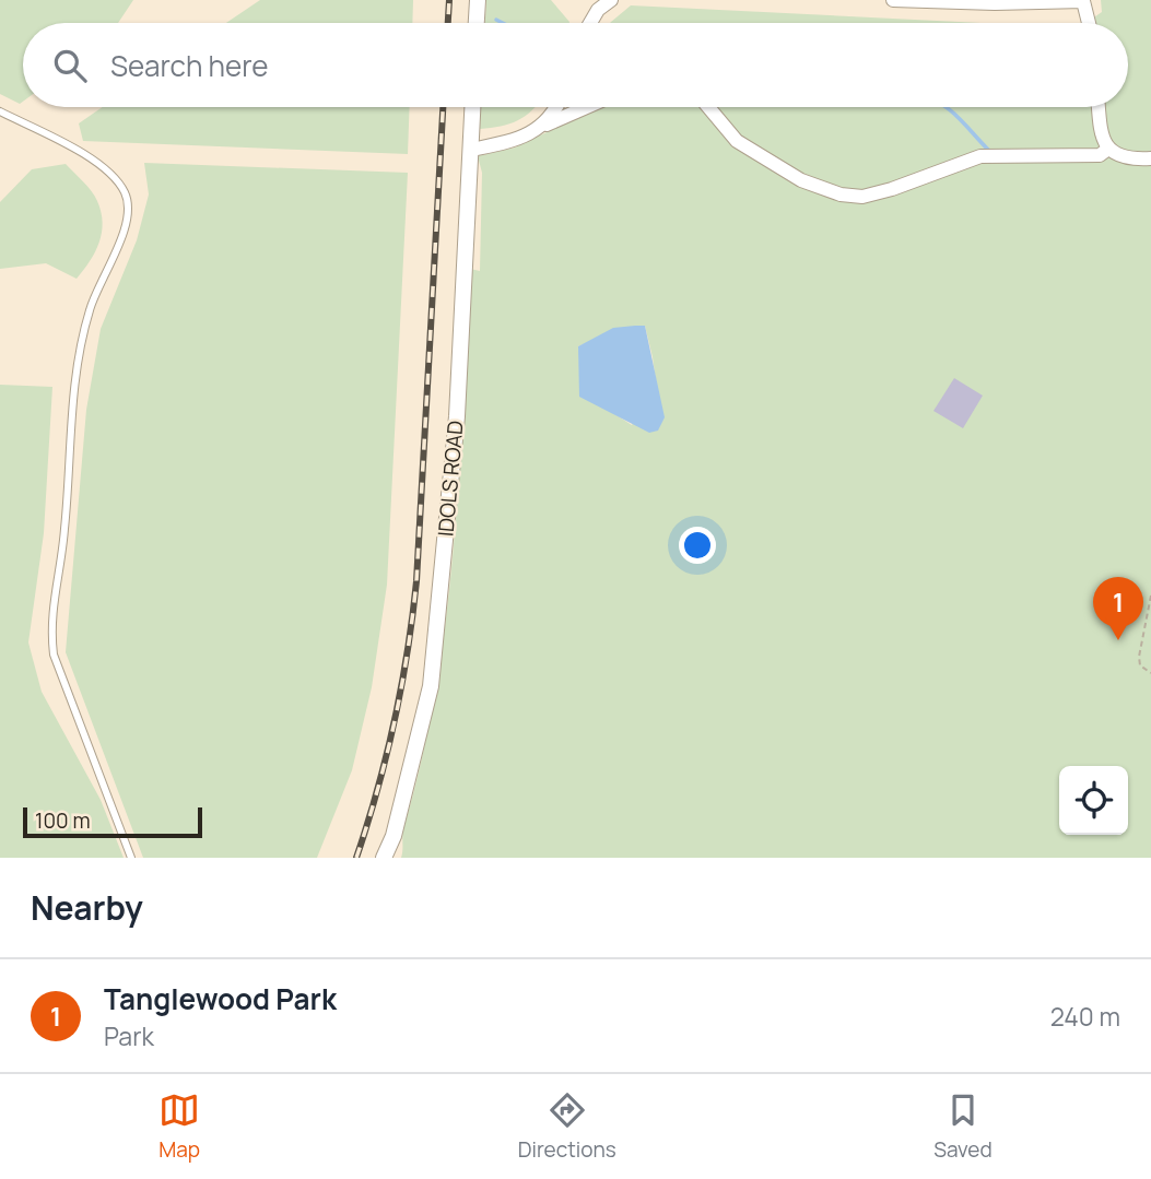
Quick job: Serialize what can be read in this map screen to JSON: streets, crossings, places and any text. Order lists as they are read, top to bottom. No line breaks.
{"streets":{"street":["IDOLS ROAD"]},"scale_bar":"100 m","page":{"search":"Search here","pins":"1","scale":"100 m","heading":"Nearby","list":[{"mark":"1","name":"Tanglewood Park","note":"Park","value":"240 m"}],"nav":["Map","Directions","Saved"]}}
